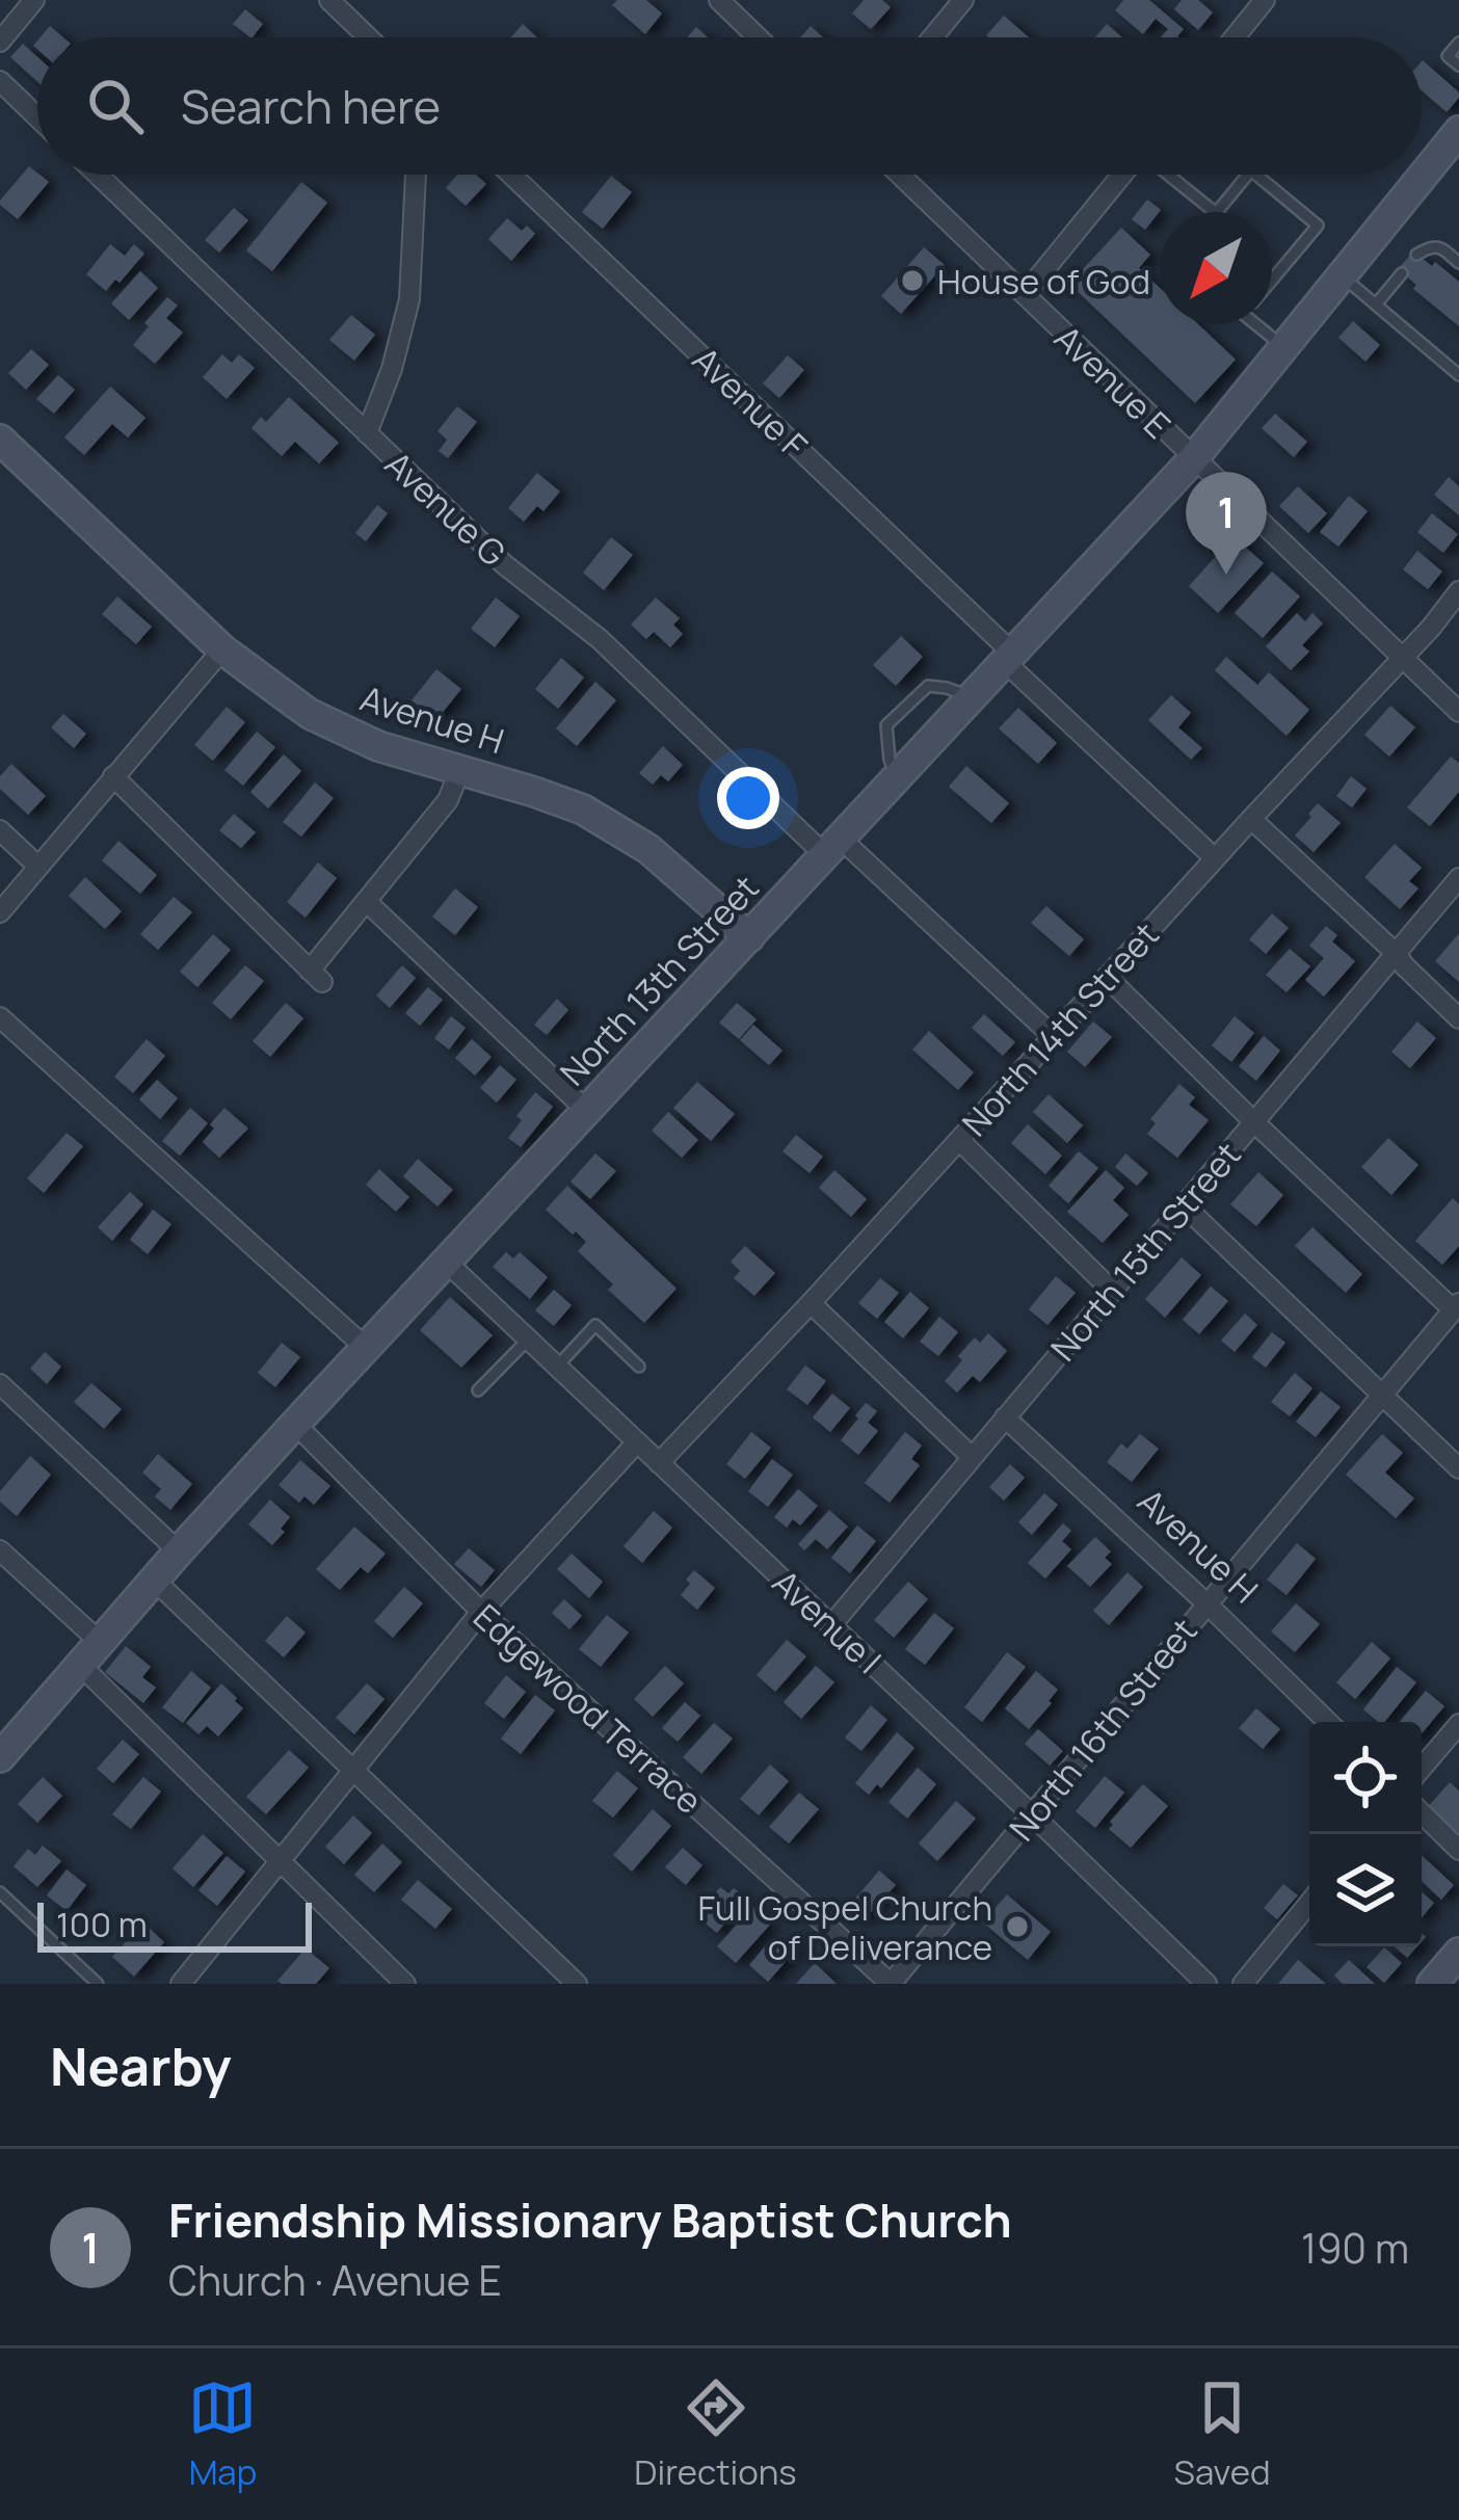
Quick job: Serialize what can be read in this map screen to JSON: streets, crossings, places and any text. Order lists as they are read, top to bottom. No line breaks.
{"streets":{"street":["Avenue E","Avenue F","Avenue G","Avenue H","North 13th Street","North 14th Street","North 15th Street","Avenue I","Edgewood Terrace","North 16th Street"]},"crossings":[["Avenue E","North 13th Street"],["Avenue E","North 14th Street"],["Avenue F","North 13th Street"],["Avenue F","North 14th Street"],["Avenue G","North 13th Street"],["Avenue G","North 14th Street"],["Avenue H","North 13th Street"],["Avenue H","North 15th Street"],["Avenue H","North 16th Street"],["North 13th Street","Avenue I"],["North 13th Street","Edgewood Terrace"],["North 14th Street","Avenue I"],["North 15th Street","Avenue I"],["Avenue I","North 16th Street"],["Edgewood Terrace","North 16th Street"]],"places":["House of God","Full Gospel Church of Deliverance"],"scale_bar":"100 m","north":"bottom left","page":{"search":"Search here","pins":"1","scale":"100 m","heading":"Nearby","list":[{"mark":"1","name":"Friendship Missionary Baptist Church","note":"Church · Avenue E","value":"190 m"}],"nav":["Map","Directions","Saved"]}}
